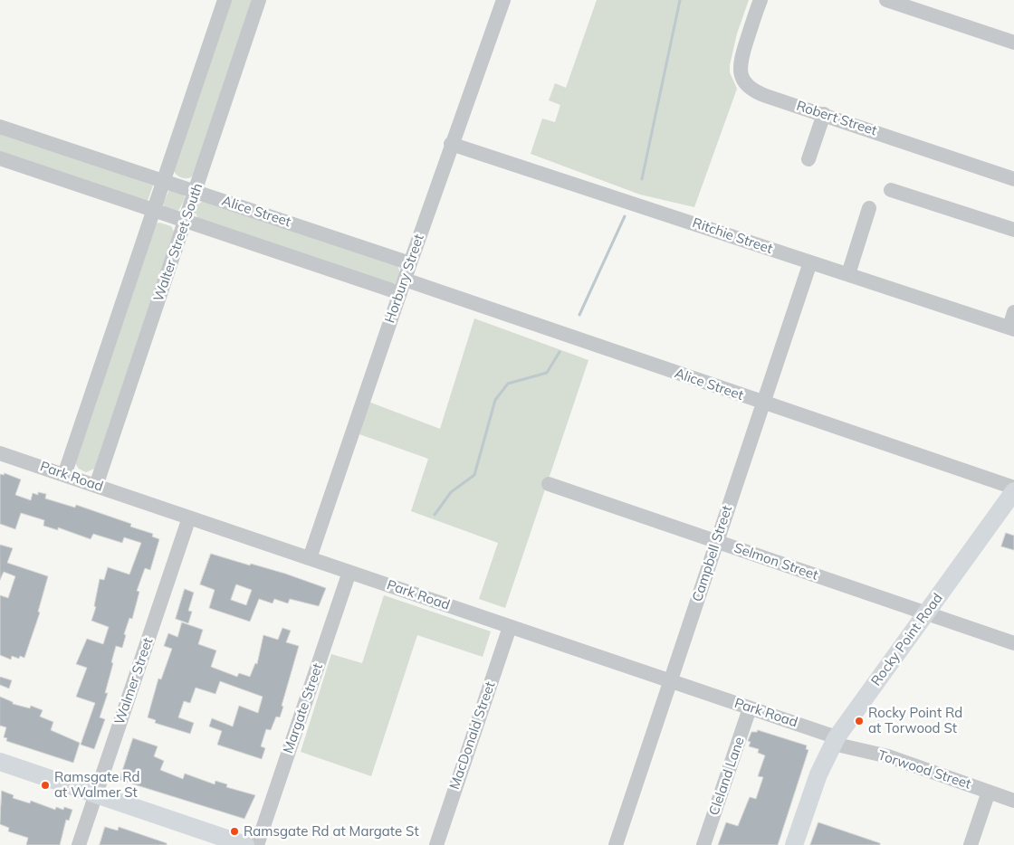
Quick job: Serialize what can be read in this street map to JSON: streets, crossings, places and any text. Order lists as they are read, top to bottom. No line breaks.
{"streets":{"main road":["Rocky Point Road"],"street":["Robert Street","Alice Street","Ritchie Street","Walter Street South","Horbury Street","Park Road","Campbell Street","Selmon Street","Walmer Street","Margate Street","MacDonald Street","Torwood Street","Cleland Lane"]},"crossings":[["Alice Street","Walter Street South"],["Alice Street","Horbury Street"],["Alice Street","Campbell Street"],["Ritchie Street","Horbury Street"],["Ritchie Street","Campbell Street"],["Walter Street South","Park Road"],["Horbury Street","Park Road"],["Park Road","Campbell Street"],["Park Road","Rocky Point Road"],["Park Road","Walmer Street"],["Park Road","Margate Street"],["Park Road","MacDonald Street"],["Park Road","Torwood Street"],["Park Road","Cleland Lane"],["Campbell Street","Selmon Street"],["Selmon Street","Rocky Point Road"],["Rocky Point Road","Torwood Street"]],"places":["Rocky Point Rd at Torwood St","Ramsgate Rd at Walmer St","Ramsgate Rd at Margate St"]}
